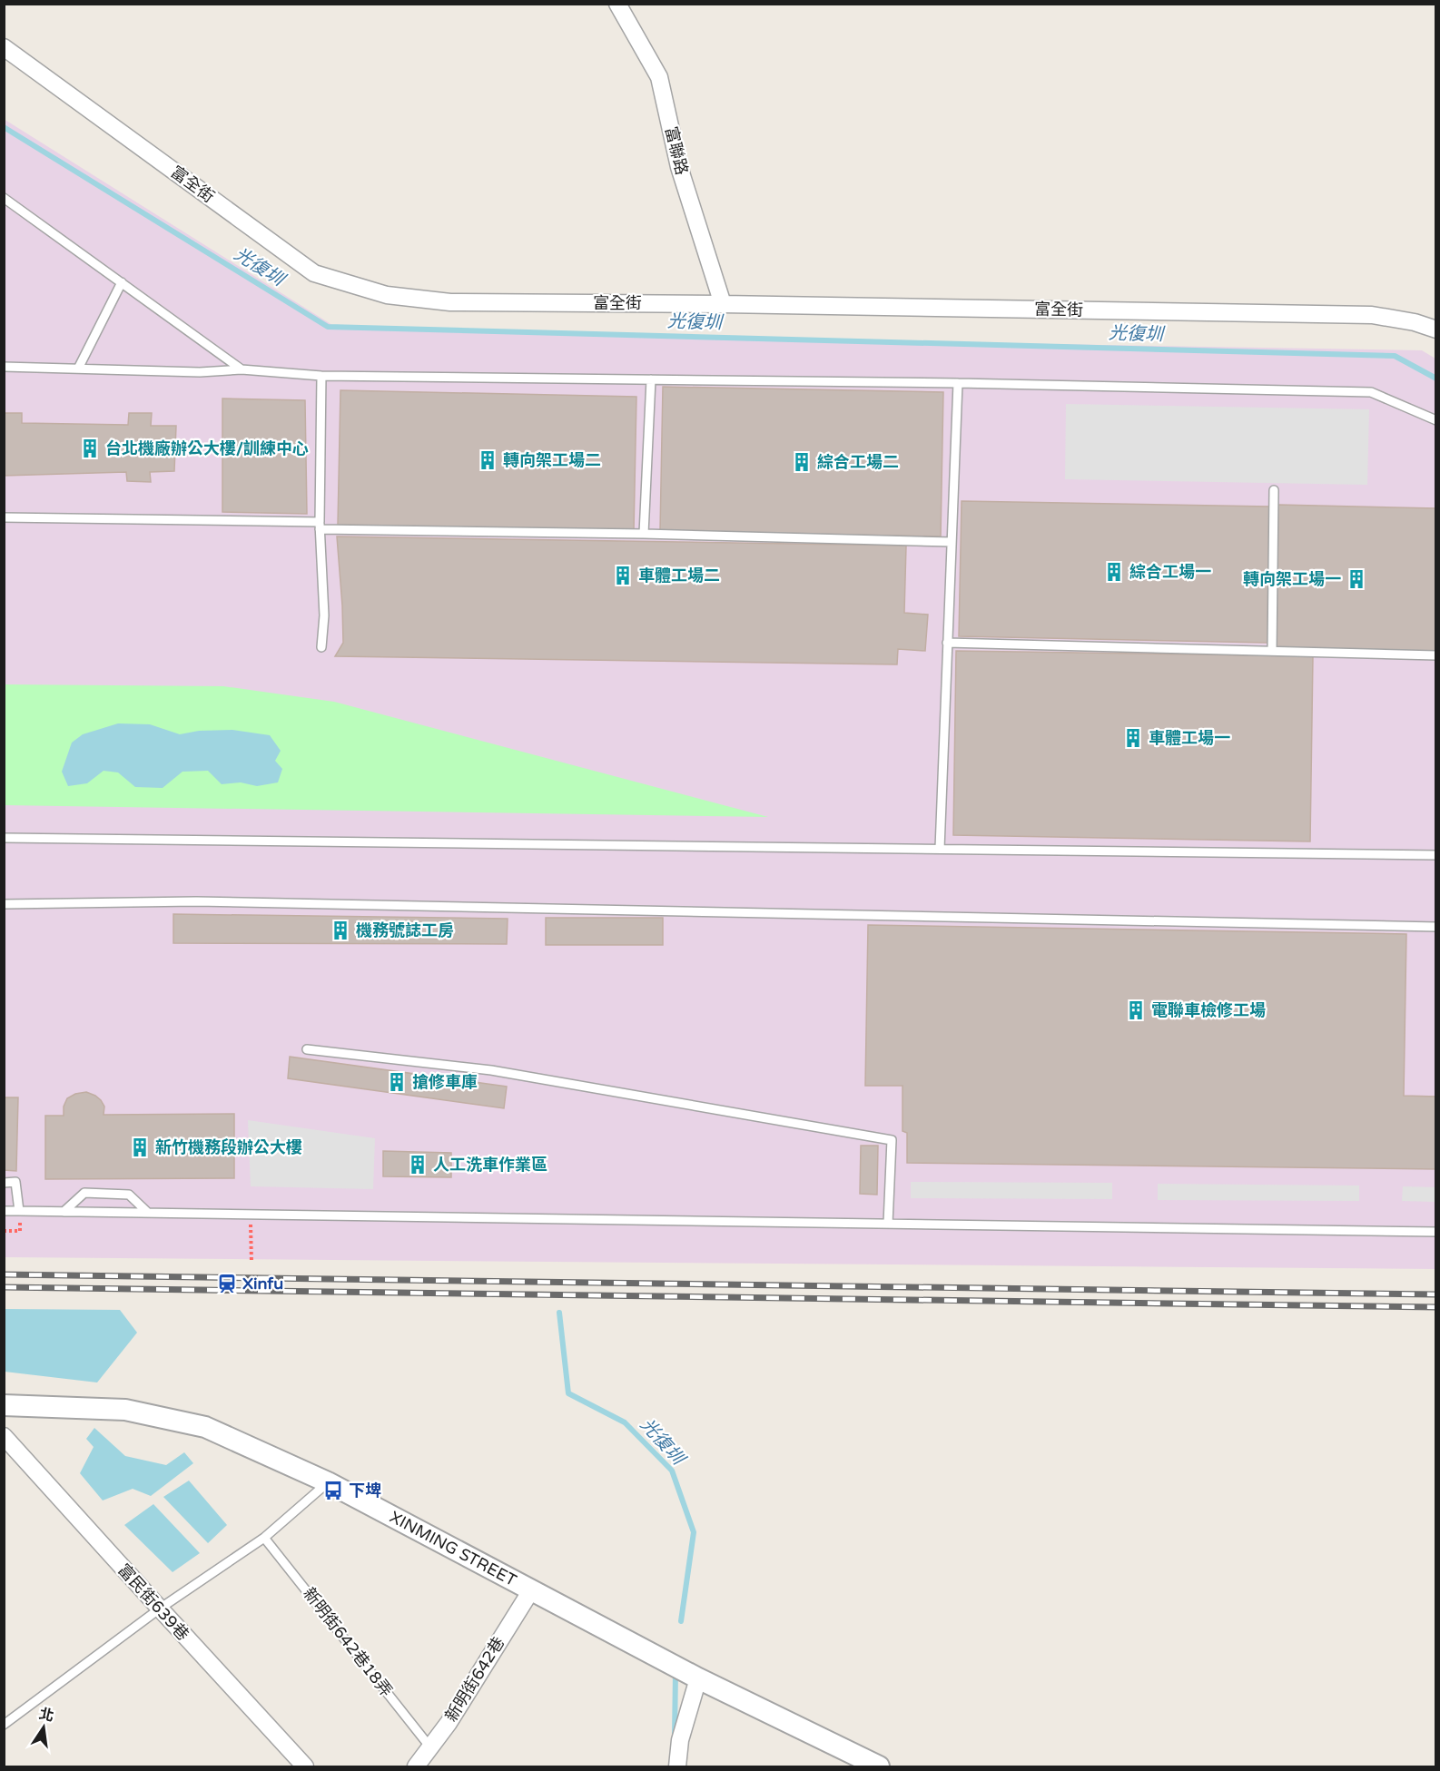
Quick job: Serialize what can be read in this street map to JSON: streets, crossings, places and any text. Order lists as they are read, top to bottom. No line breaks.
{"streets":{"street":["富聯路","富全街","XINMING STREET","富民街639巷","新明街642巷"],"lane":["新明街642巷18弄"]},"crossings":[["富聯路","富全街"],["XINMING STREET","新明街642巷"],["新明街642巷18弄","新明街642巷"]],"water":["光復圳"],"places":{"building":["台北機廠辦公大樓/訓練中心","轉向架工場二","綜合工場二","綜合工場一","車體工場二","轉向架工場一","車體工場一","機務號誌工房","電聯車檢修工場","搶修車庫","新竹機務段辦公大樓","人工洗車作業區"],"station":["Xinfu"],"bus stop":["下埤"]},"north":"top"}
